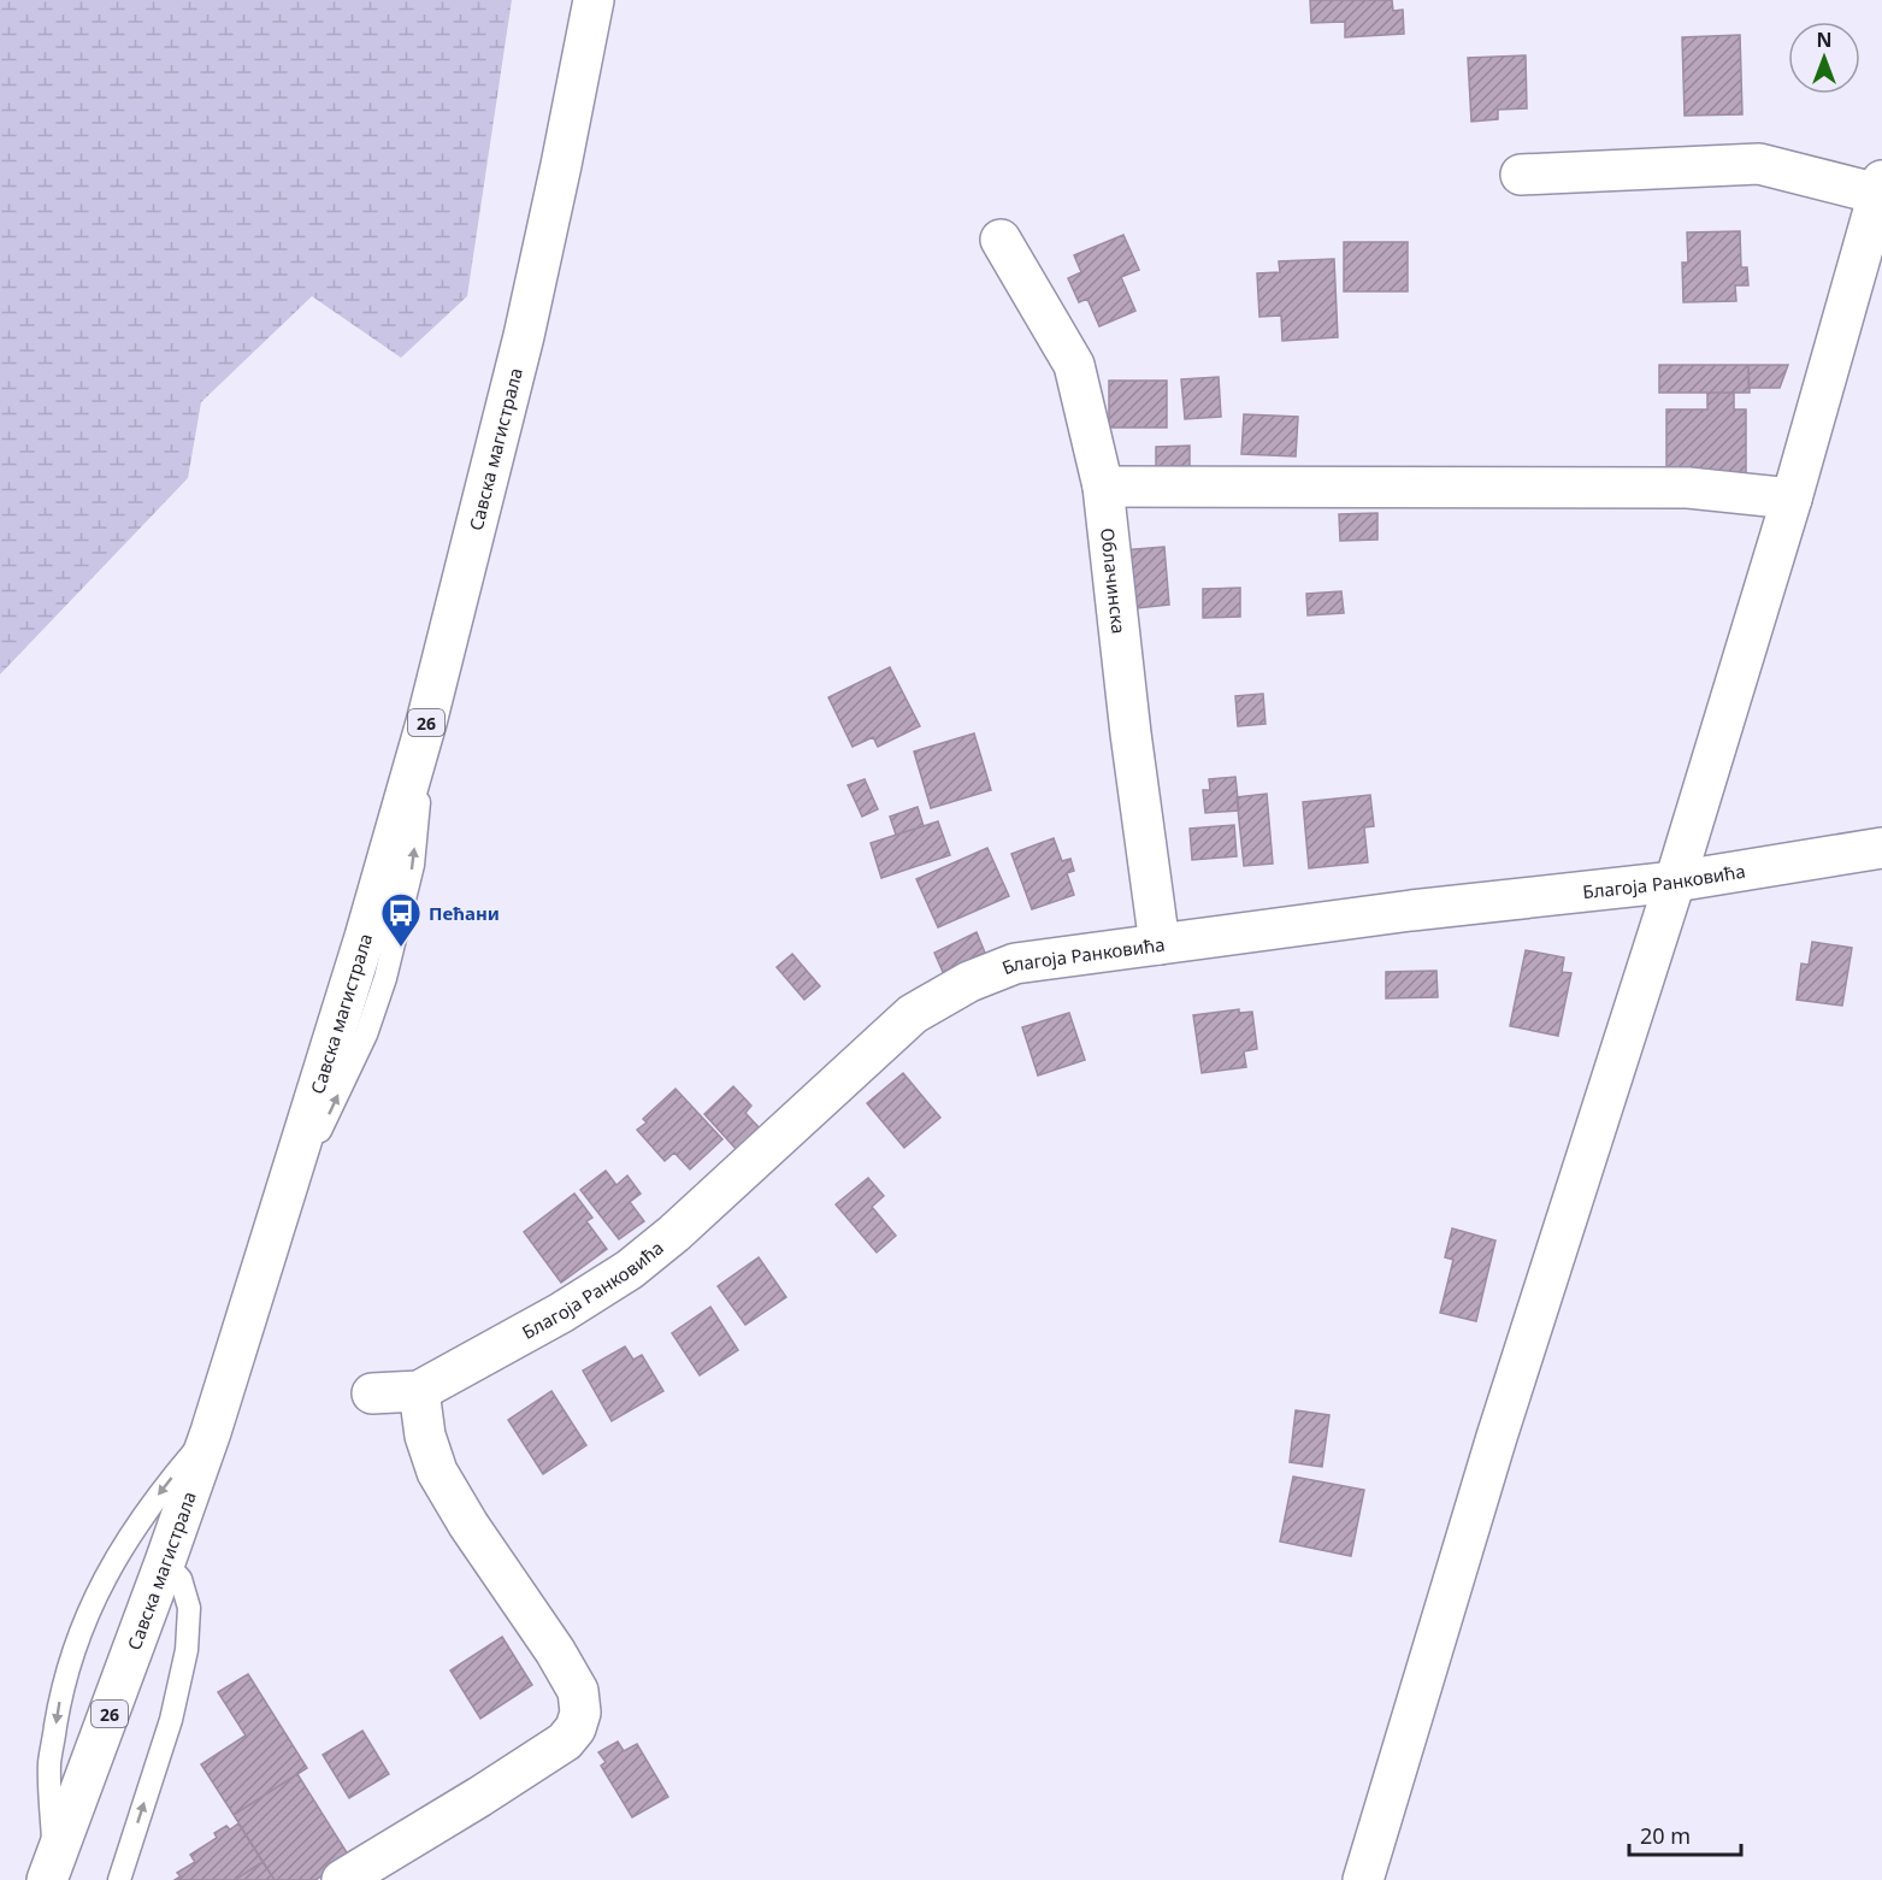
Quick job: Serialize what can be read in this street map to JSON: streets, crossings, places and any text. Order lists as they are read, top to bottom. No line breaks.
{"streets":{"street":["Савска магистрала","Облачинска","26","Благоја Ранковића"]},"crossings":[["Облачинска","Благоја Ранковића"]],"places":{"bus stop":["Пећани"]},"scale_bar":"20 m","north":"top"}
